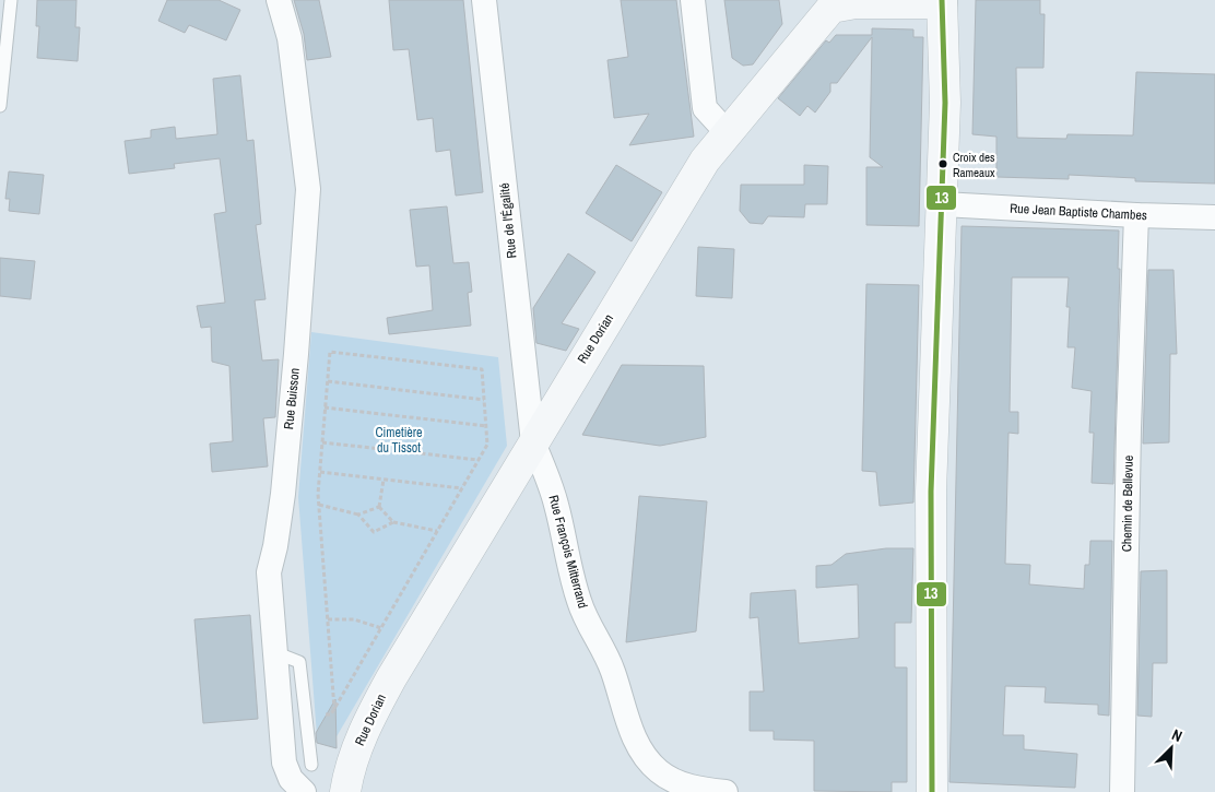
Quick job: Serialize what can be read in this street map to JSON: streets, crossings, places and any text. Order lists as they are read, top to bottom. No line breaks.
{"streets":{"main road":["Rue Dorian"],"street":["Rue Jean Baptiste Chambes","Rue de l'Égalité","Rue Buisson","Chemin de Bellevue","Rue François Mitterrand"]},"crossings":[["Rue Jean Baptiste Chambes","Chemin de Bellevue"],["Rue de l'Égalité","Rue Dorian"],["Rue de l'Égalité","Rue François Mitterrand"],["Rue Dorian","Rue François Mitterrand"]],"parks":["Cimetière du Tissot"],"places":["Croix des Rameaux"],"lines":["transit line 13"],"north":"top right"}
